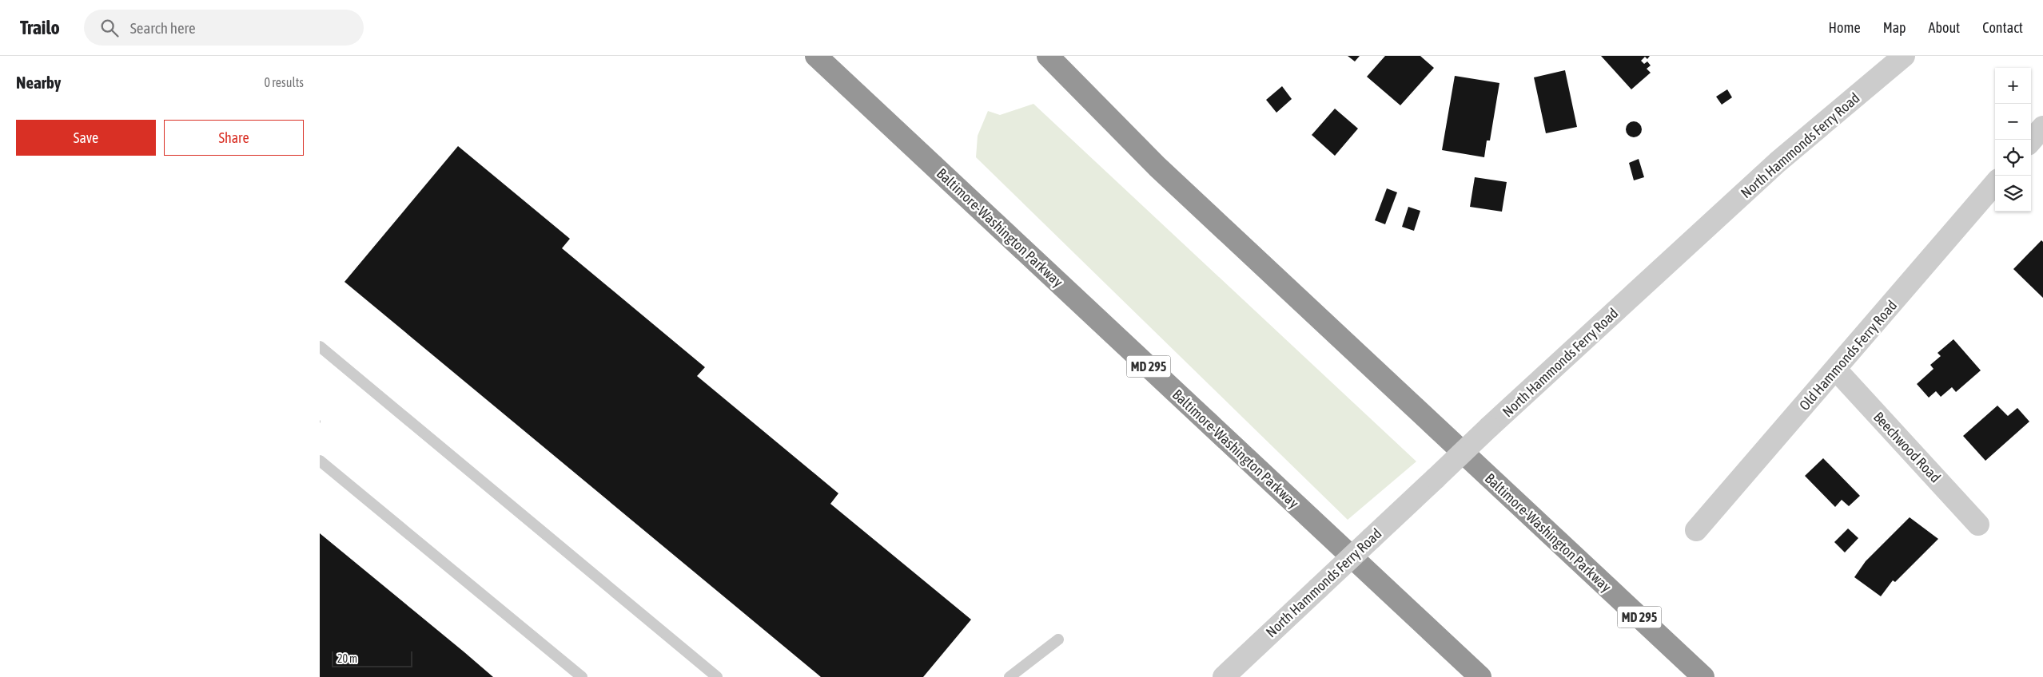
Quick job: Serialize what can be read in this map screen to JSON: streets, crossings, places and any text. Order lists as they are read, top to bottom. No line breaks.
{"streets":{"highway":["Baltimore-Washington Parkway","MD 295"],"street":["North Hammonds Ferry Road","Old Hammonds Ferry Road","Beechwood Road"]},"crossings":[["Old Hammonds Ferry Road","Beechwood Road"]],"scale_bar":"20 m","page":{"header":"Trailo","search":"Search here","nav":["Home","Map","About","Contact"],"heading":["Nearby","0 results"],"map_buttons":["+","−"],"buttons":["Save","Share"],"scale":"20 m"}}
